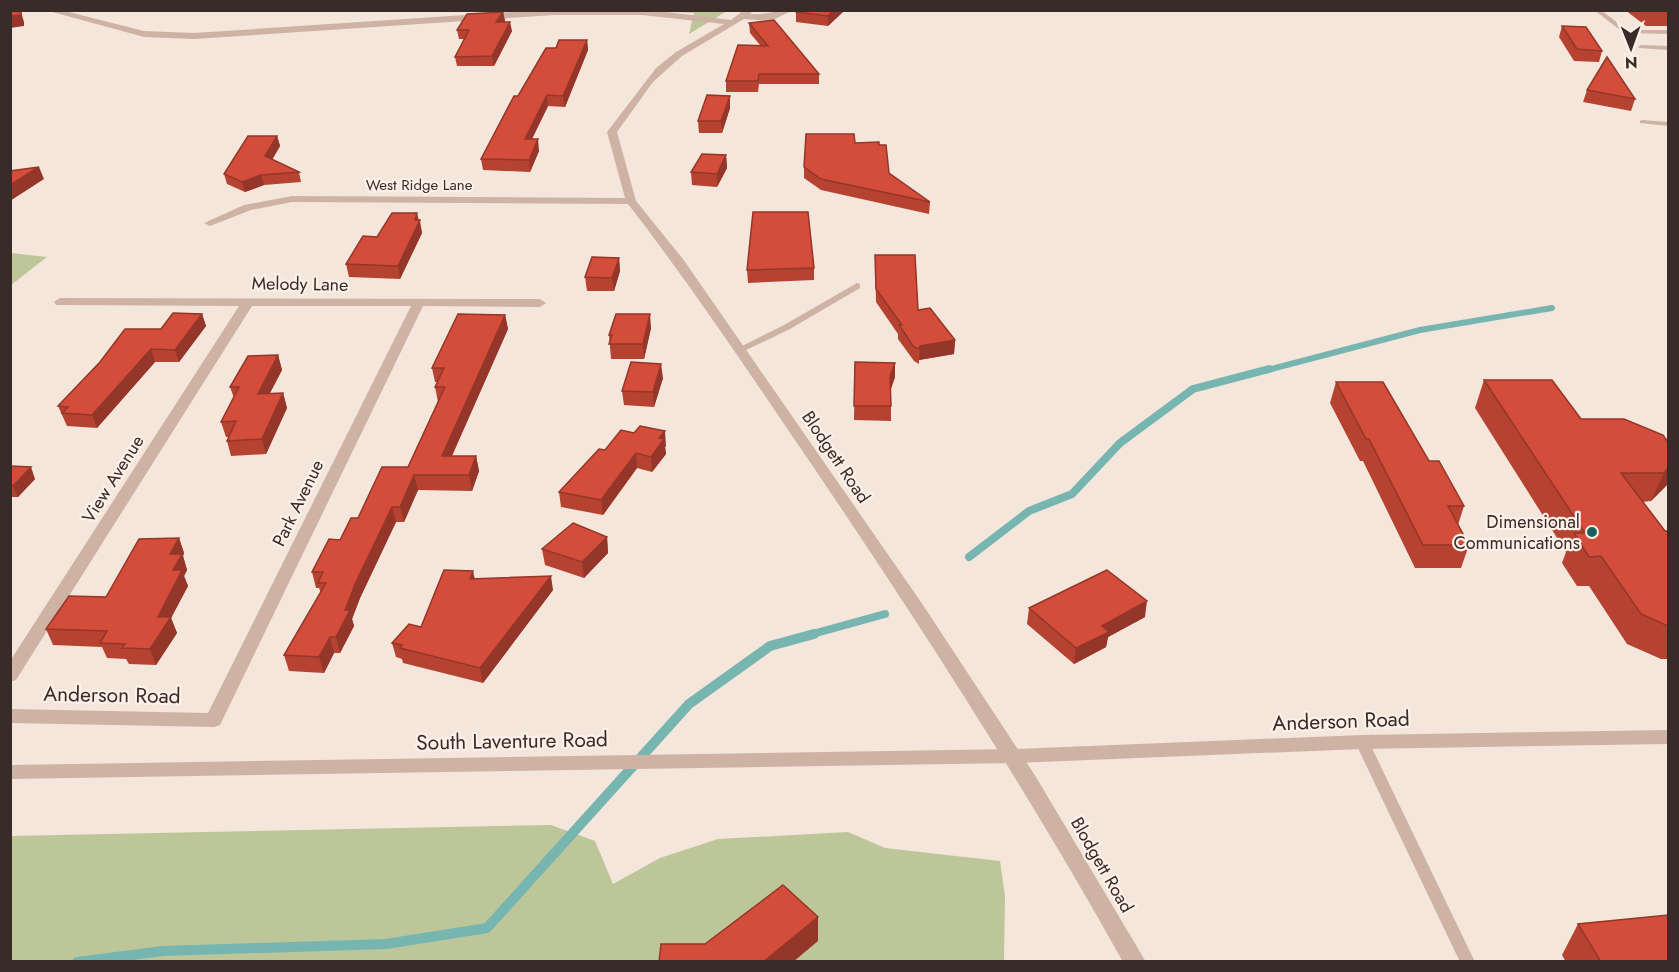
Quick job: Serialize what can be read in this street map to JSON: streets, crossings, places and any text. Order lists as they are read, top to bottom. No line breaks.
{"streets":{"street":["West Ridge Lane","Melody Lane","Blodgett Road","View Avenue","Park Avenue","Anderson Road","South Laventure Road"]},"crossings":[["West Ridge Lane","Blodgett Road"],["Melody Lane","View Avenue"],["Melody Lane","Park Avenue"],["Blodgett Road","Anderson Road"],["Blodgett Road","South Laventure Road"],["Park Avenue","Anderson Road"],["Anderson Road","South Laventure Road"]],"places":["Dimensional Communications"],"north":"bottom"}
